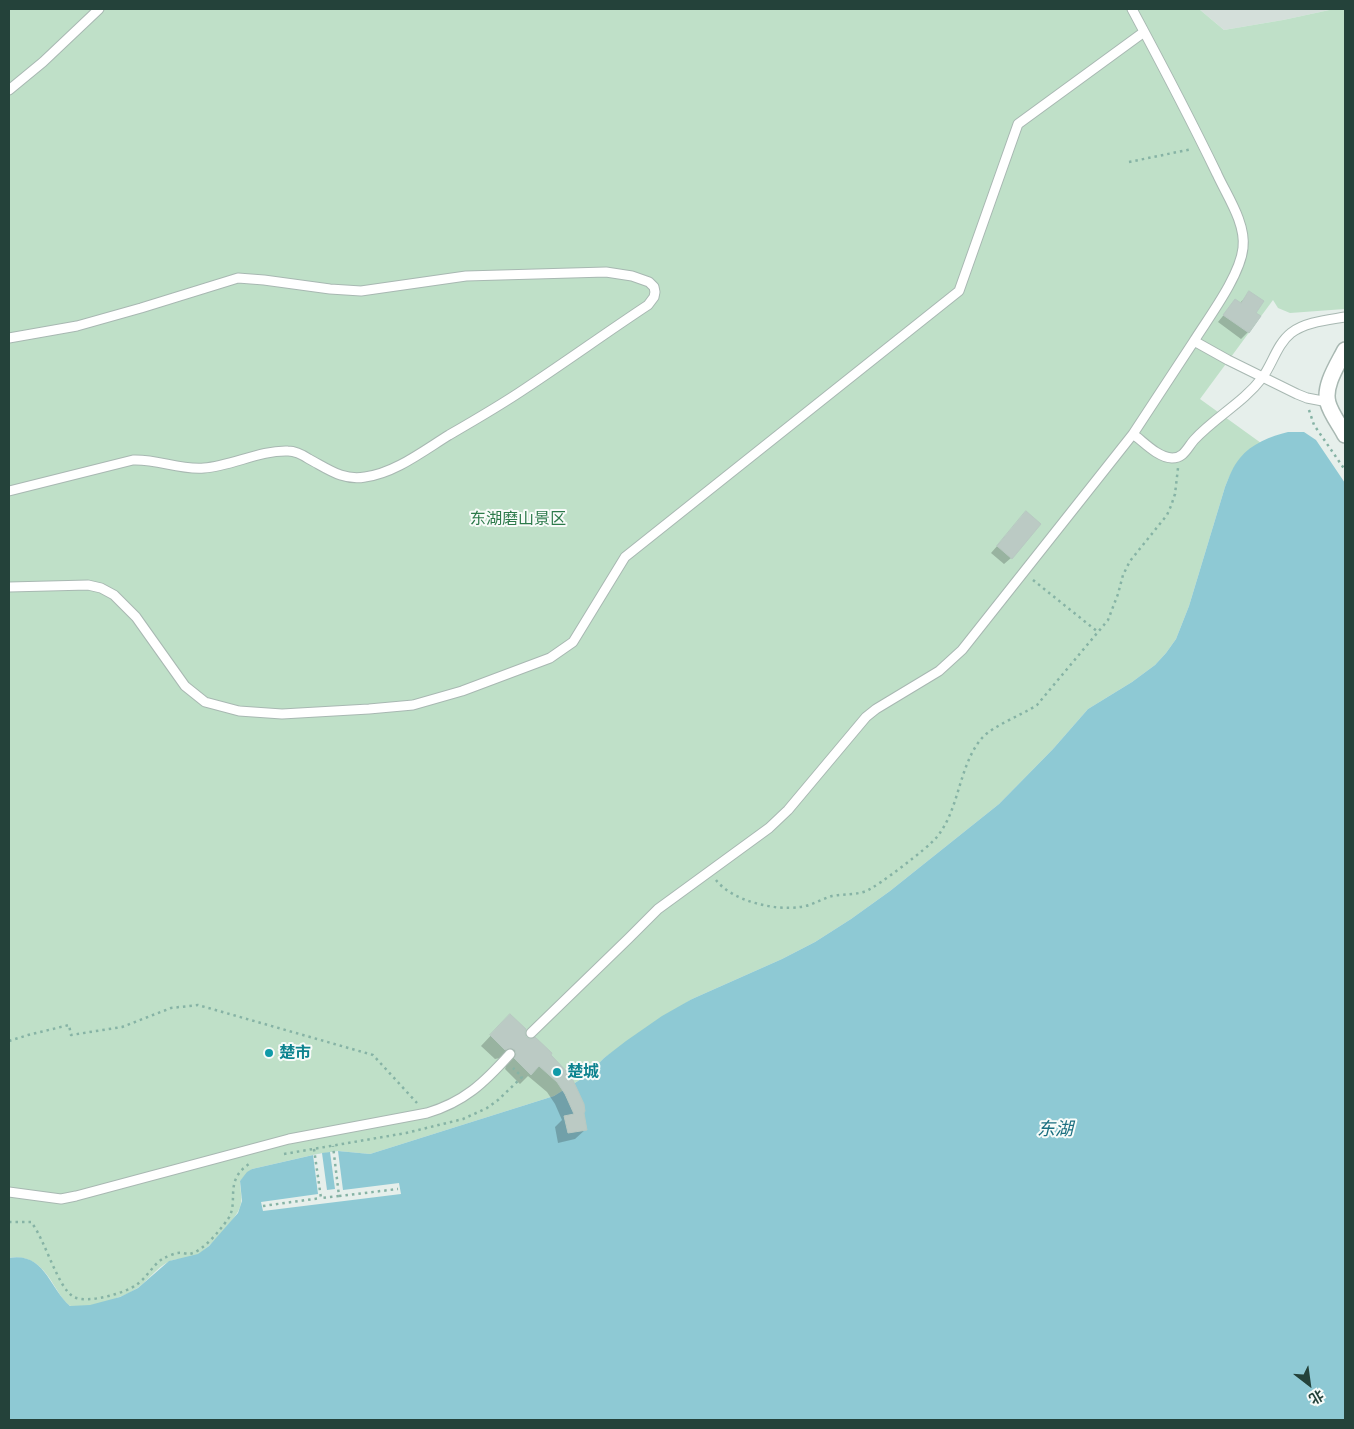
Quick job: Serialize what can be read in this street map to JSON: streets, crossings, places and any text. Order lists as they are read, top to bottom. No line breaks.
{"water":["东湖"],"parks":["东湖磨山景区"],"places":["楚市","楚城"],"north":"bottom right"}
